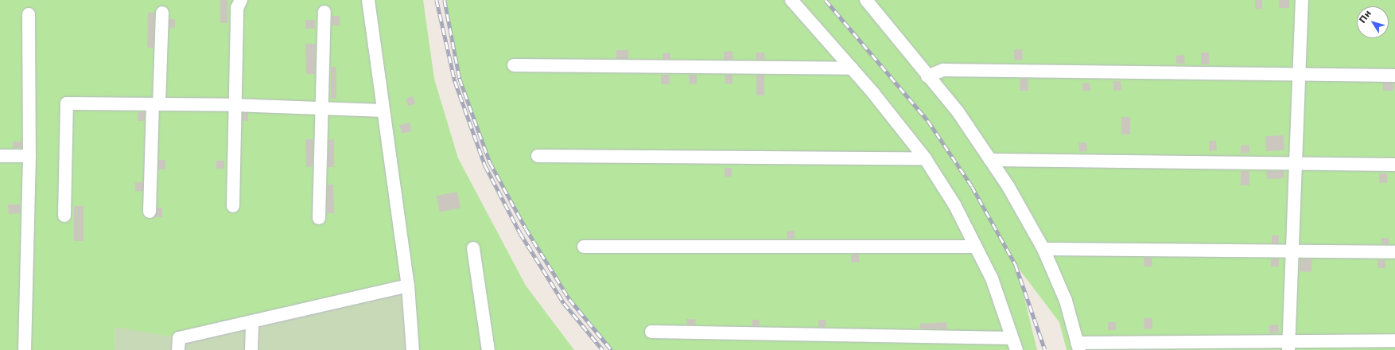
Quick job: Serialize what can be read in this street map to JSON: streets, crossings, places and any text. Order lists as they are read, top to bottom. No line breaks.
{"north":"top left"}
